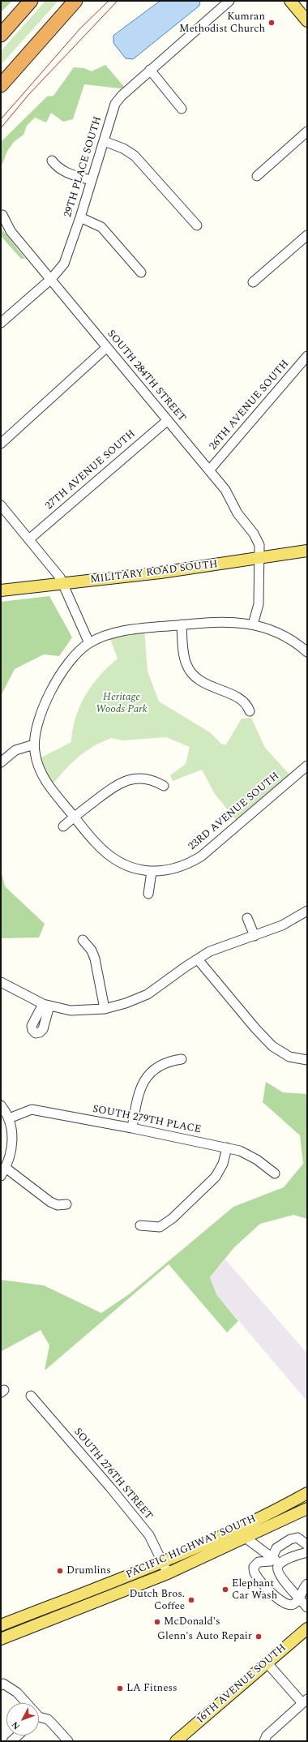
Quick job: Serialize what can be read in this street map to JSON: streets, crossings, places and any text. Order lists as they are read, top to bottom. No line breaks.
{"streets":{"main road":["MILITARY ROAD SOUTH","PACIFIC HIGHWAY SOUTH","16TH AVENUE SOUTH"],"street":["29TH PLACE SOUTH","SOUTH 284TH STREET","26TH AVENUE SOUTH","27TH AVENUE SOUTH","23RD AVENUE SOUTH","SOUTH 279TH PLACE","SOUTH 276TH STREET"]},"crossings":[["29TH PLACE SOUTH","SOUTH 284TH STREET"],["SOUTH 284TH STREET","26TH AVENUE SOUTH"],["SOUTH 284TH STREET","27TH AVENUE SOUTH"],["SOUTH 284TH STREET","MILITARY ROAD SOUTH"],["SOUTH 276TH STREET","PACIFIC HIGHWAY SOUTH"]],"parks":["Heritage Woods Park"],"places":["Kumran Methodist Church","Drumlins","Elephant Car Wash","Dutch Bros. Coffee","McDonald's","Glenn's Auto Repair","LA Fitness"],"north":"bottom left"}
